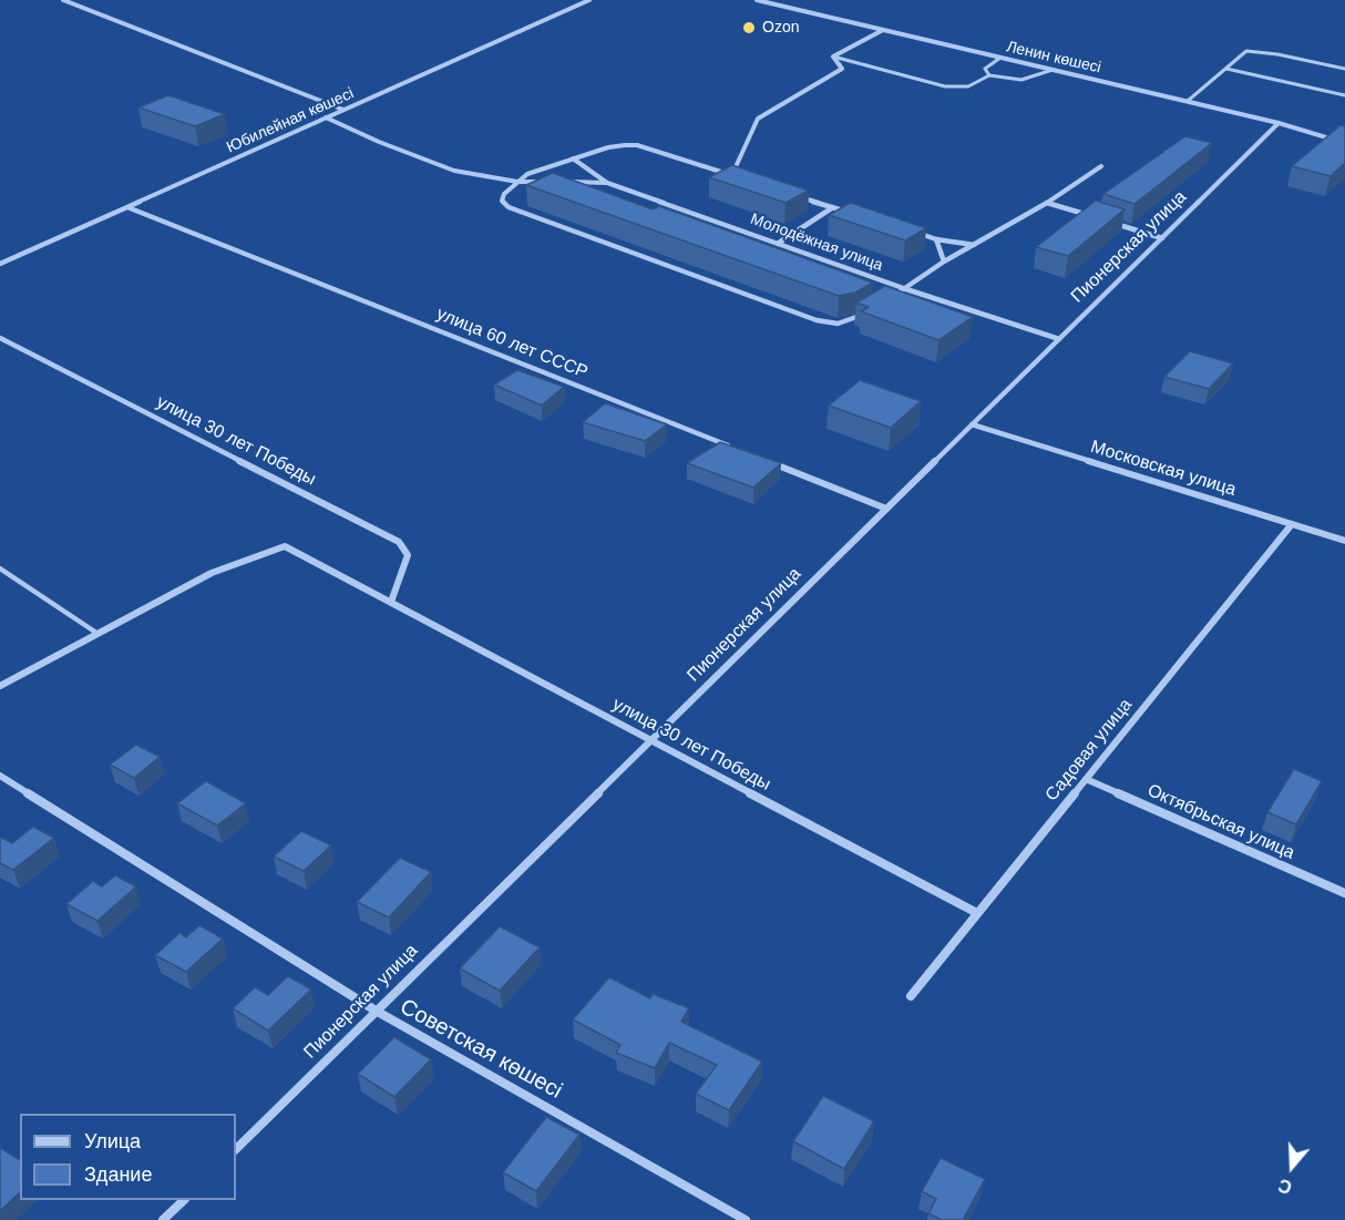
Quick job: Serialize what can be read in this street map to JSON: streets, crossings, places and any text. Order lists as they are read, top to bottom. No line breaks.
{"streets":{"street":["Ленин көшесі","Юбилейная көшесі","Молодёжная улица","Пионерская улица","улица 60 лет СССР","улица 30 лет Победы","Московская улица","Садовая улица","Октябрьская улица","Советская көшесі"]},"crossings":[["Ленин көшесі","Пионерская улица"],["Юбилейная көшесі","улица 60 лет СССР"],["Молодёжная улица","Пионерская улица"],["Пионерская улица","улица 30 лет Победы"],["Пионерская улица","Московская улица"],["Пионерская улица","Советская көшесі"],["улица 30 лет Победы","Садовая улица"],["Московская улица","Садовая улица"],["Садовая улица","Октябрьская улица"]],"places":["Ozon"],"legend":["Улица","Здание"],"north":"bottom"}
